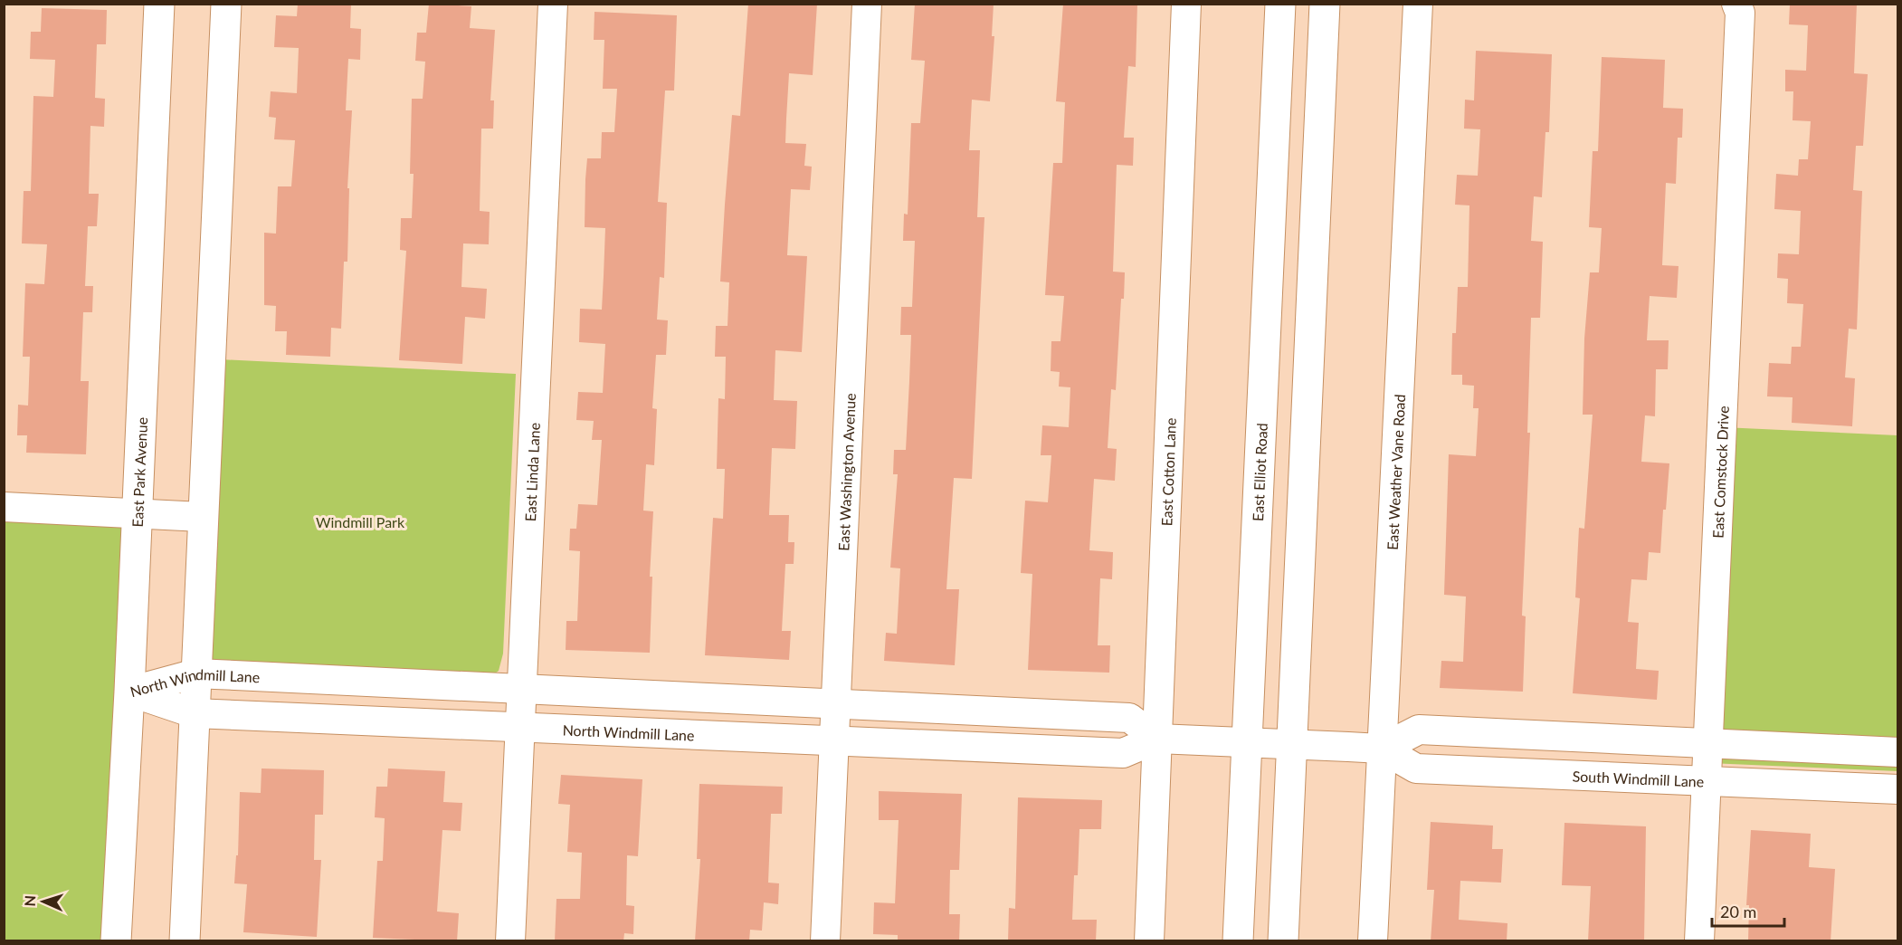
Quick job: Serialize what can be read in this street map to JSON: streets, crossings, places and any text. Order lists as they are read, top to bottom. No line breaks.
{"streets":{"street":["East Park Avenue","East Linda Lane","East Washington Avenue","East Cotton Lane","East Elliot Road","East Weather Vane Road","East Comstock Drive","North Windmill Lane","South Windmill Lane"]},"crossings":[["East Park Avenue","North Windmill Lane"],["East Linda Lane","North Windmill Lane"],["East Washington Avenue","North Windmill Lane"],["East Cotton Lane","North Windmill Lane"],["East Elliot Road","North Windmill Lane"],["East Elliot Road","South Windmill Lane"],["East Weather Vane Road","South Windmill Lane"],["East Comstock Drive","South Windmill Lane"],["North Windmill Lane","South Windmill Lane"]],"parks":["Windmill Park"],"scale_bar":"20 m","north":"left"}
